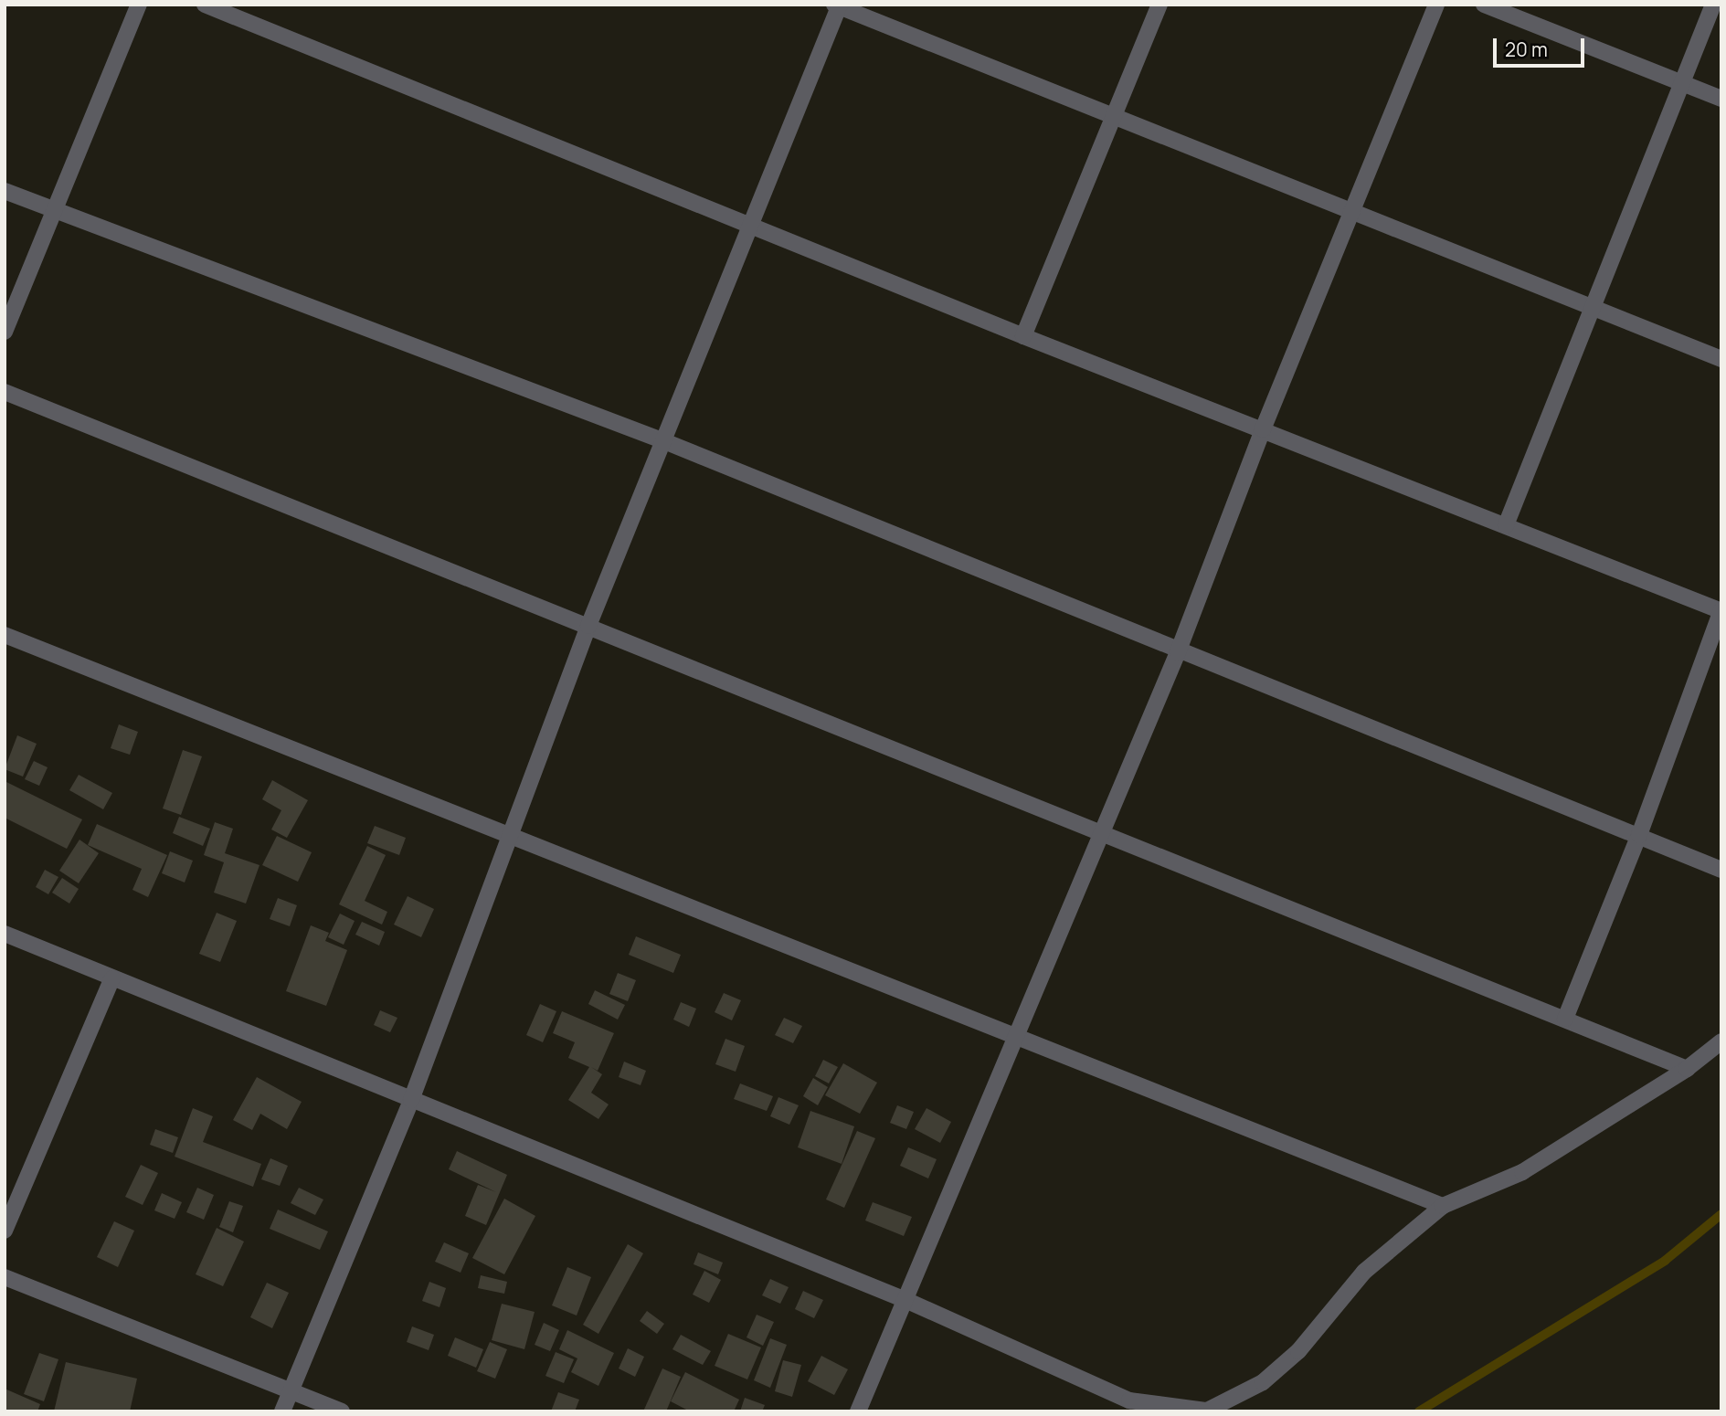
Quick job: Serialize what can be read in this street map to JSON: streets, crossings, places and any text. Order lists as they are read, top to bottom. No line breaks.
{"scale_bar":"20 m"}
